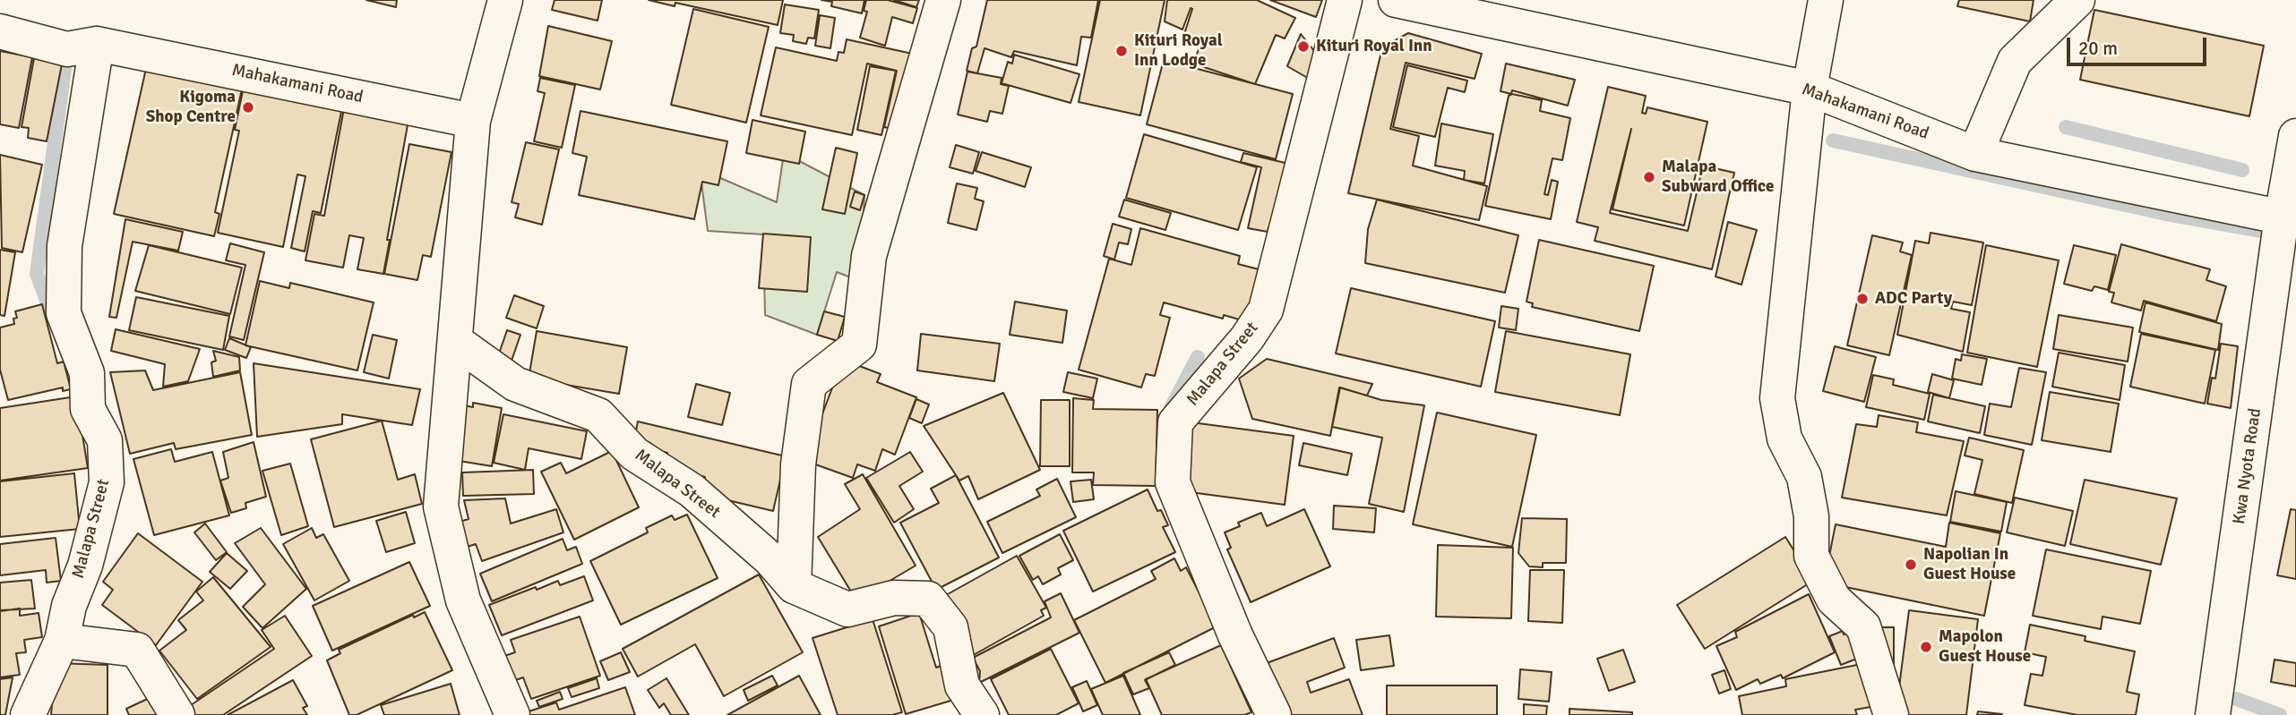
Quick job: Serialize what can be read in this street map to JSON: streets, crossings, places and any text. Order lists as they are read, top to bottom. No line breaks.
{"streets":{"street":["Mahakamani Road","Malapa Street","Kwa Nyota Road"]},"crossings":[["Mahakamani Road","Malapa Street"],["Mahakamani Road","Kwa Nyota Road"]],"places":["Kituri Royal Inn","Kituri Royal Inn Lodge","Kigoma Shop Centre","Malapa Subward Office","ADC Party","Napolian In Guest House","Mapolon Guest House"],"scale_bar":"20 m"}
